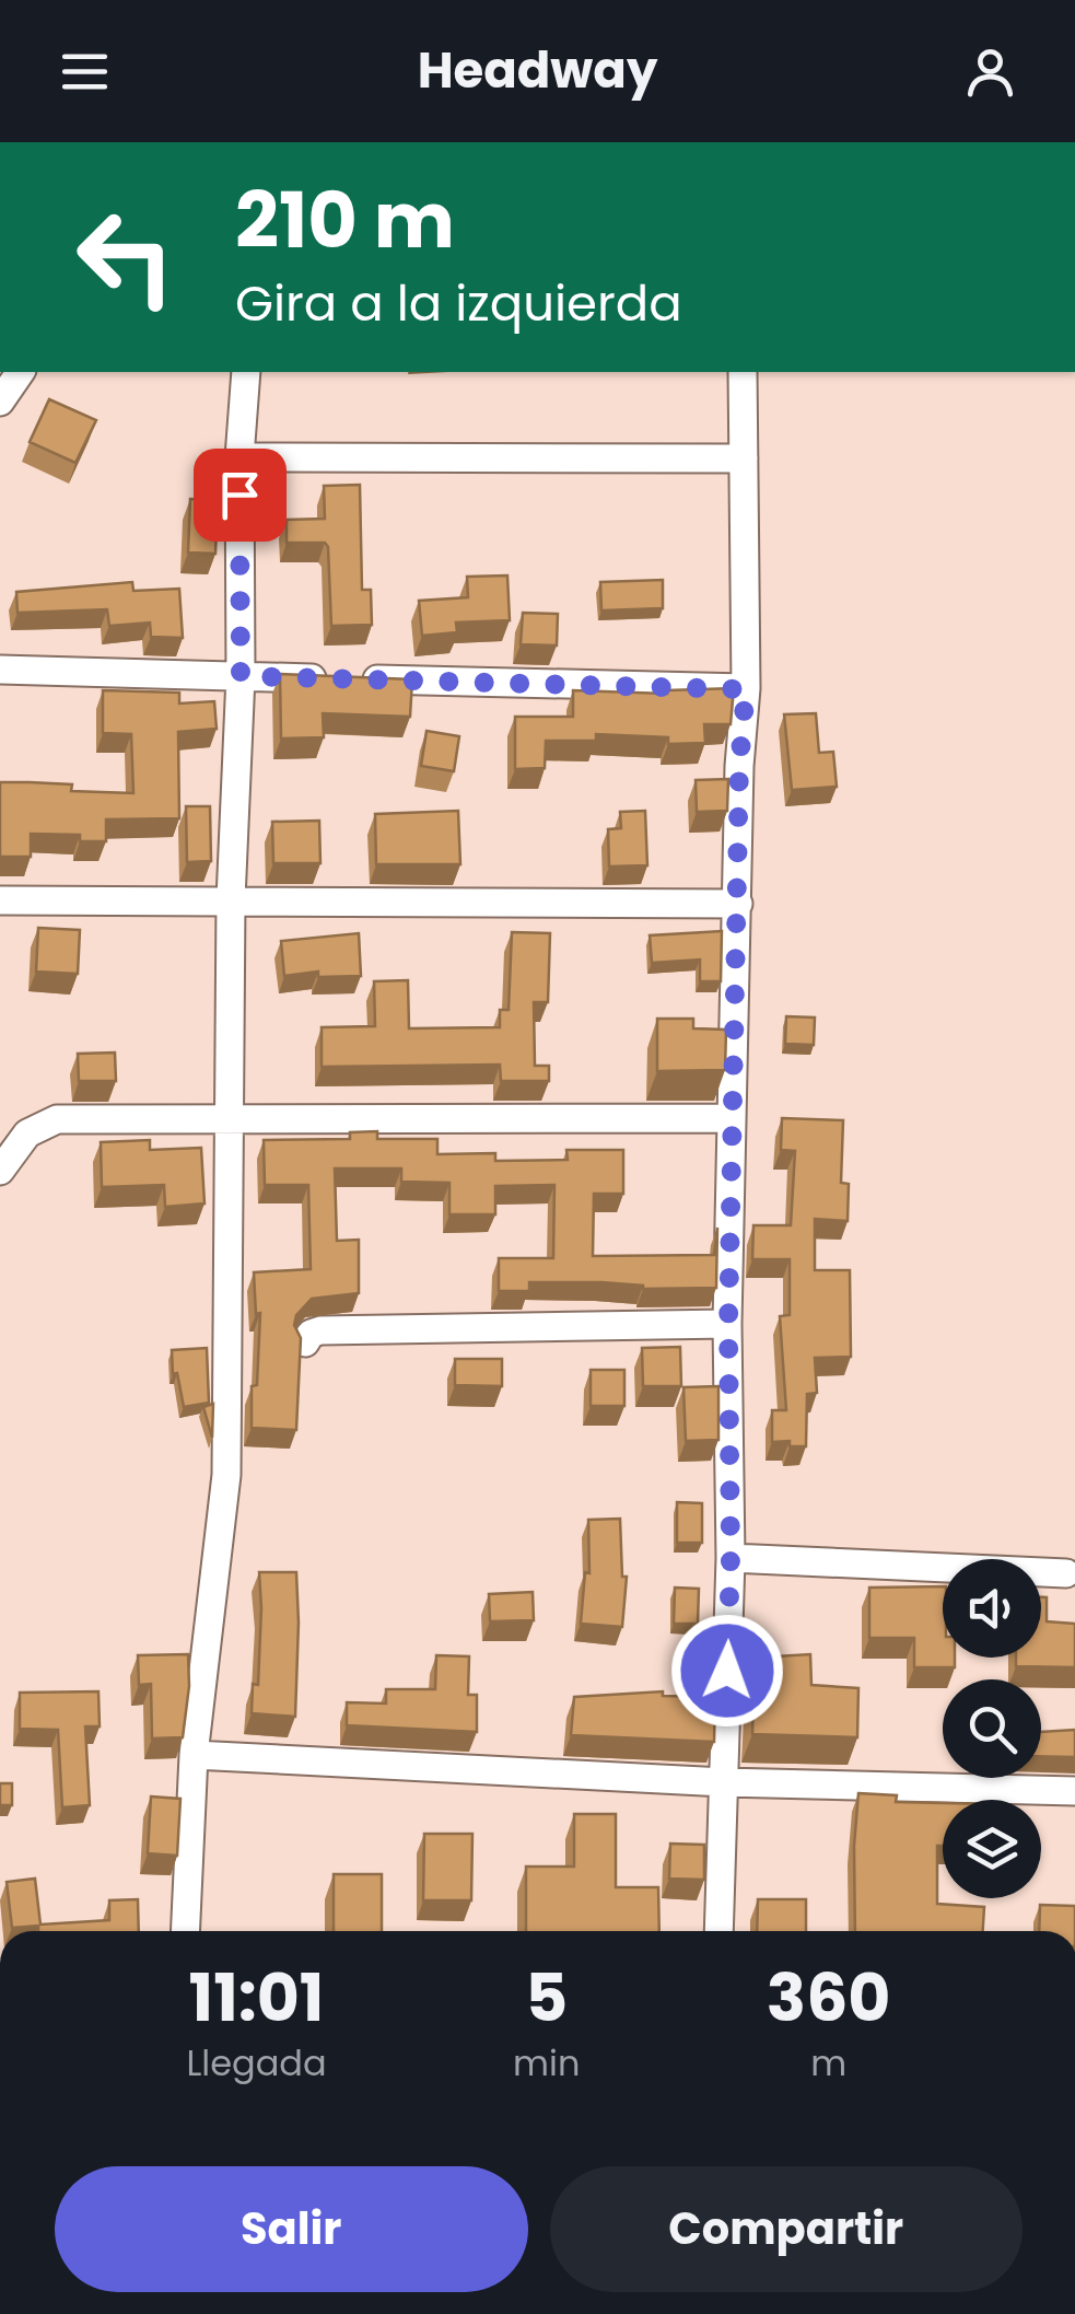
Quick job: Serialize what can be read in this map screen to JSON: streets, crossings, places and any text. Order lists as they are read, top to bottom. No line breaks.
{"page":{"header":"Headway","turn":["210 m","Gira a la izquierda"],"eta":["11:01","Llegada","5","min","360","m"],"buttons":["Salir","Compartir"]}}
